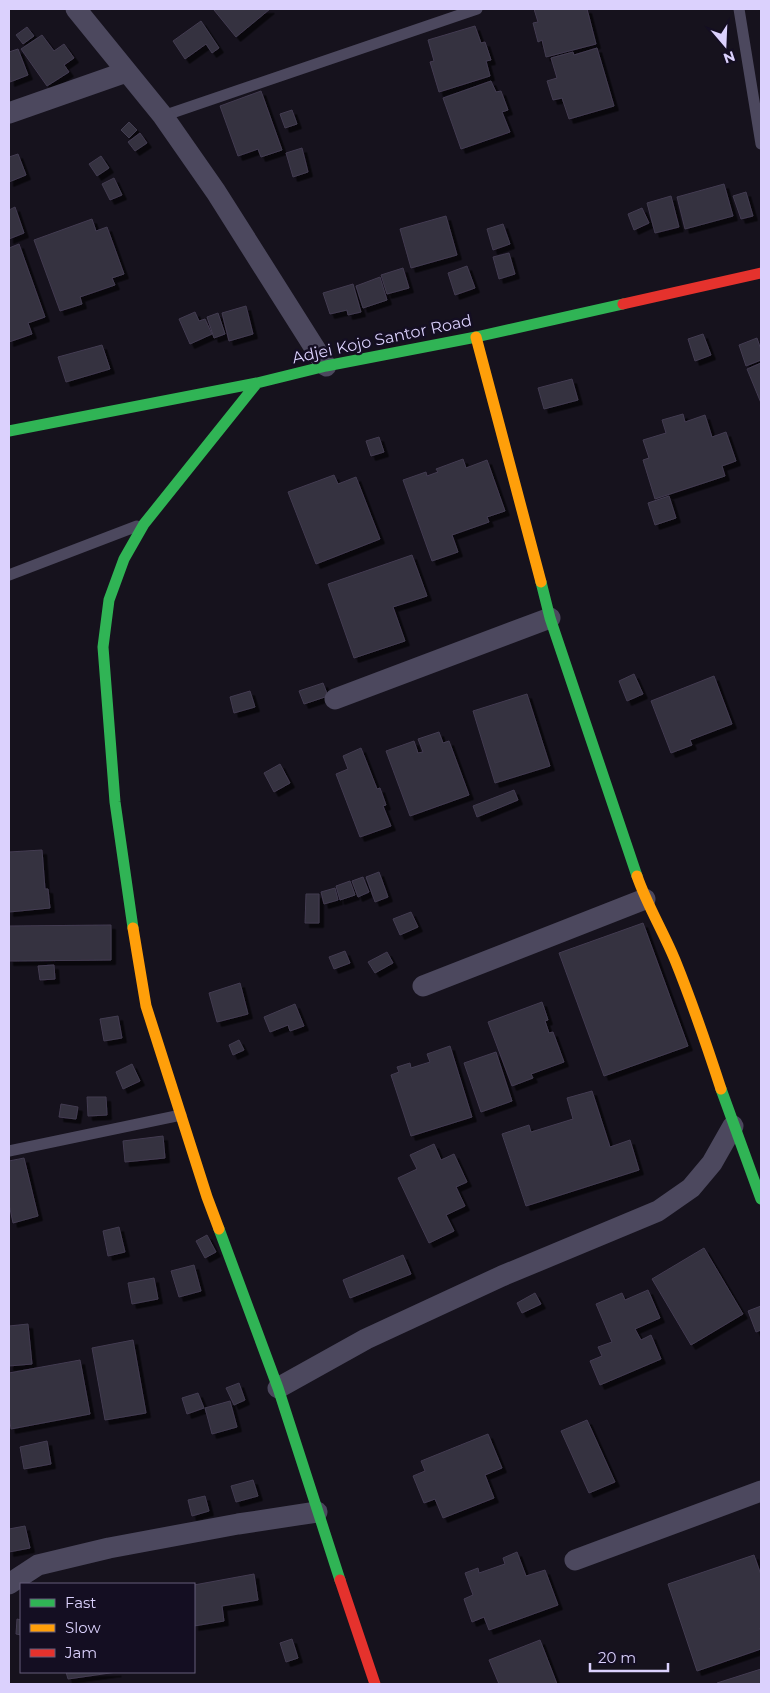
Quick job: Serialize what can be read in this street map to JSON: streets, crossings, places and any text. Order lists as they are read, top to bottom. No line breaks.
{"streets":{"street":["Adjei Kojo Santor Road"]},"legend":["Fast","Slow","Jam"],"scale_bar":"20 m","north":"bottom"}
